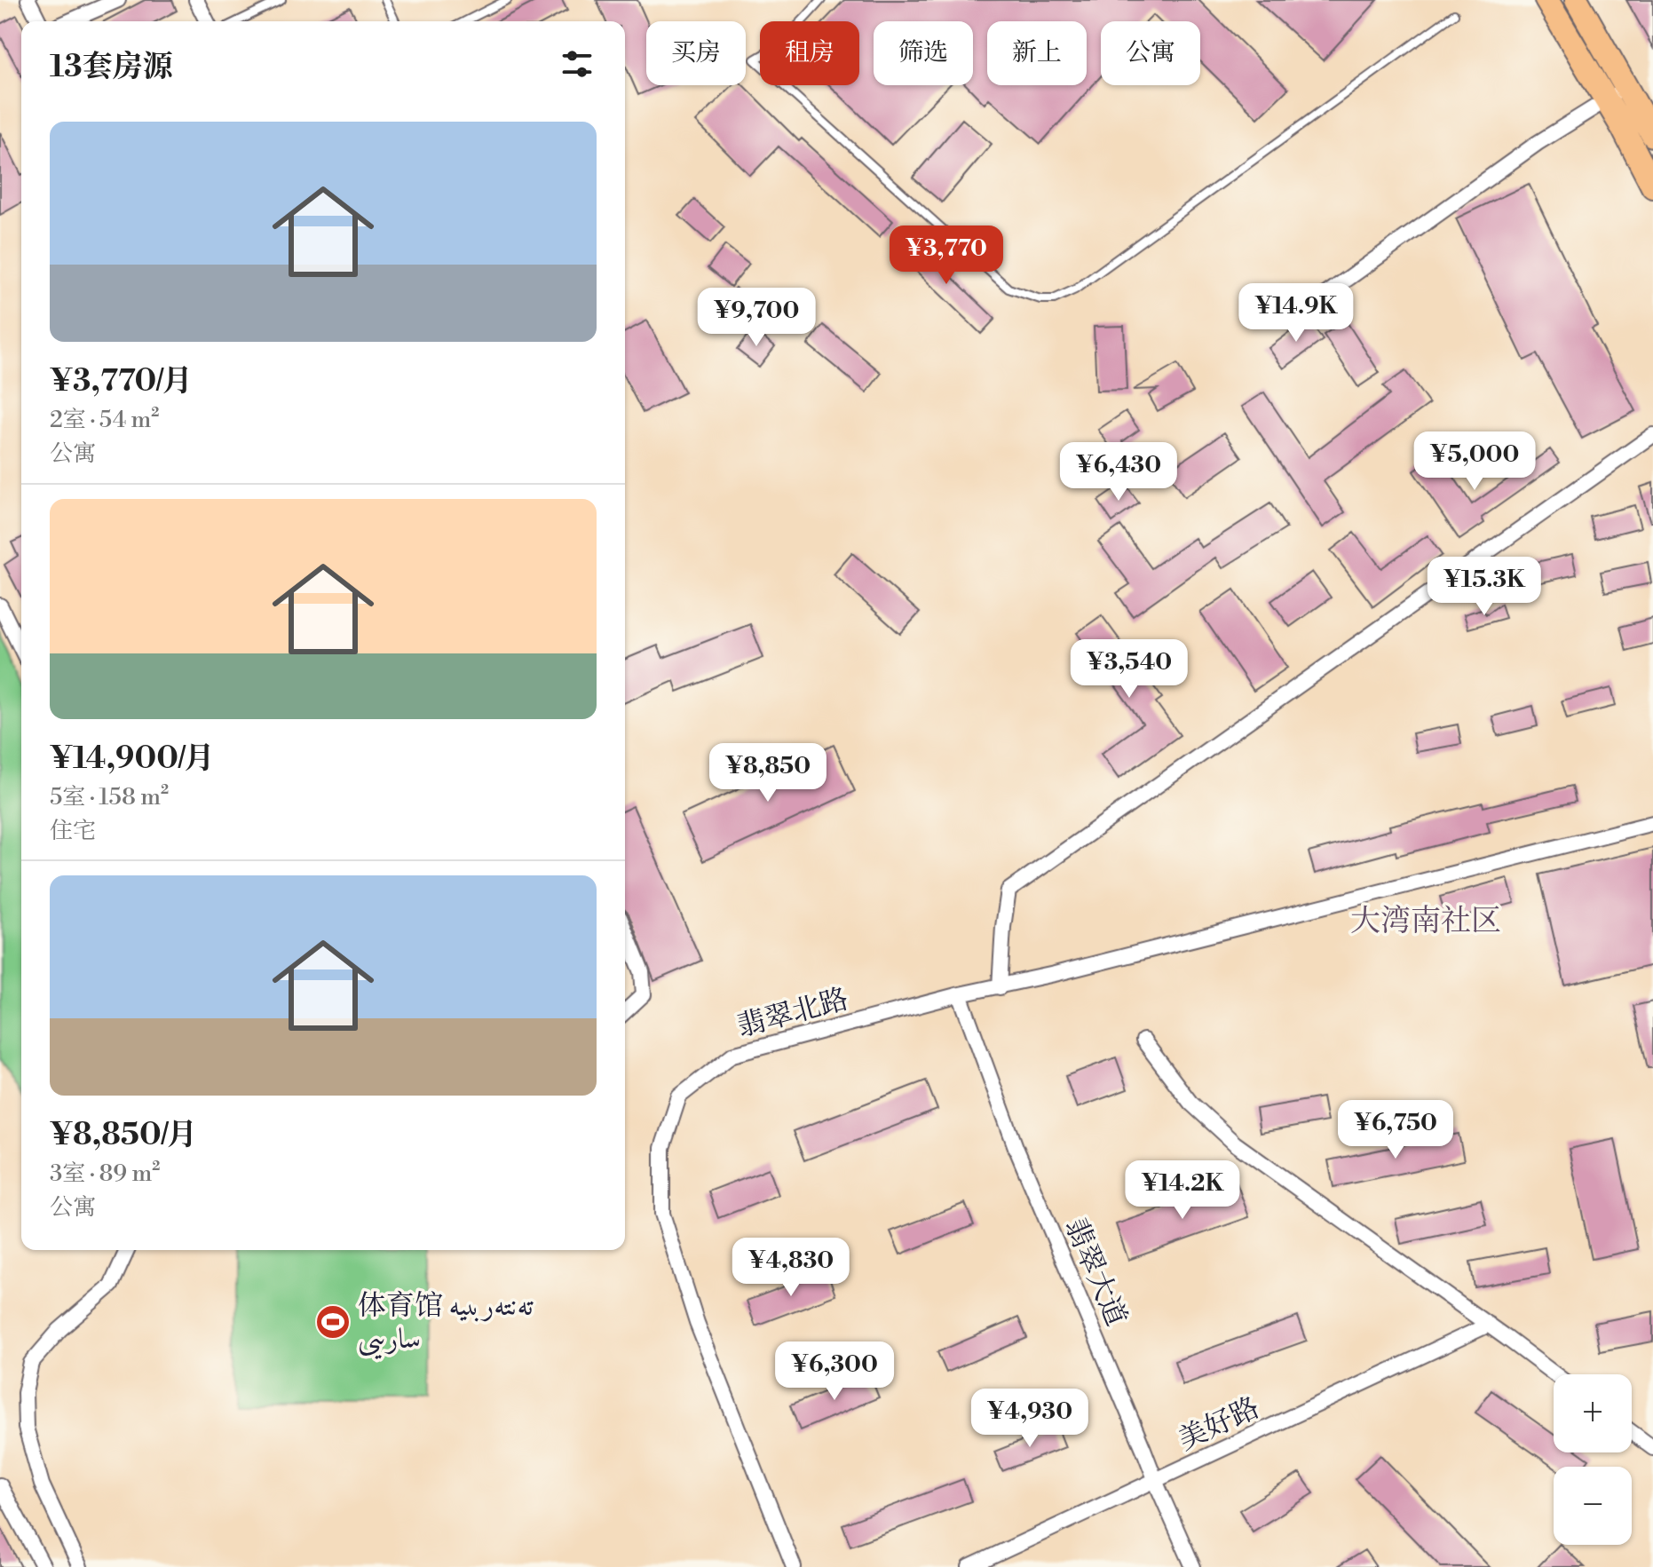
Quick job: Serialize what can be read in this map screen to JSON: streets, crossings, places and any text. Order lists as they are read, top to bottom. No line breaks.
{"streets":{"street":["翡翠北路","翡翠大道","美好路"]},"crossings":[["翡翠北路","翡翠大道"],["翡翠大道","美好路"]],"districts":["大湾南社区"],"places":{"sports":["体育馆 تەنتەربىيە سارىيى"]},"page":{"chip":["买房","租房","筛选","新上","公寓"],"heading":"13套房源","list":[{"name":"¥3,770/月","note":"2室 · 54 m² · 公寓"},{"name":"¥14,900/月","note":"5室 · 158 m² · 住宅"},{"name":"¥8,850/月","note":"3室 · 89 m² · 公寓"}],"price":["¥3,770","¥14.9K","¥9,700","¥5,000","¥6,430","¥15.3K","¥3,540","¥8,850","¥6,750","¥14.2K","¥4,830","¥6,300","¥4,930"],"map_buttons":["+","−"]}}
